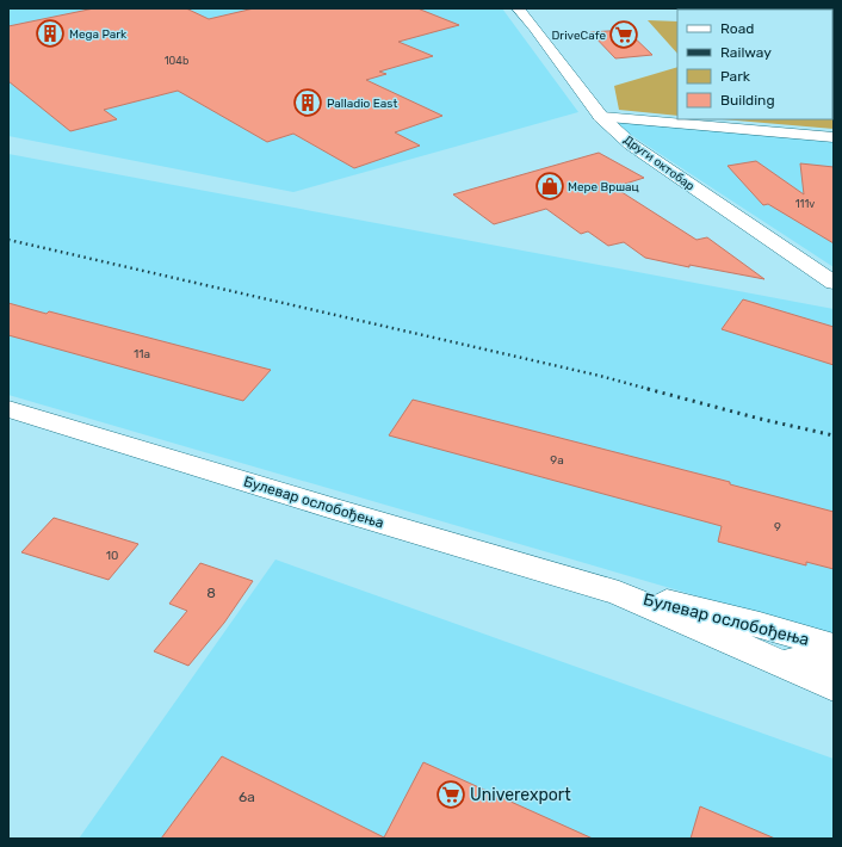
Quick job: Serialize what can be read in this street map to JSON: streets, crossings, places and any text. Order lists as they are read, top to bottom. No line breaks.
{"streets":{"street":["Други октобар","Булевар ослобођења"]},"places":{"building":["Mega Park","Palladio East"],"supermarket":["DriveCafe","Univerexport"],"shop":["Мере Вршац"]},"house_numbers":["104b","111v","11a","9a","9","10","8","6a"],"legend":["Road","Railway","Park","Building"]}
